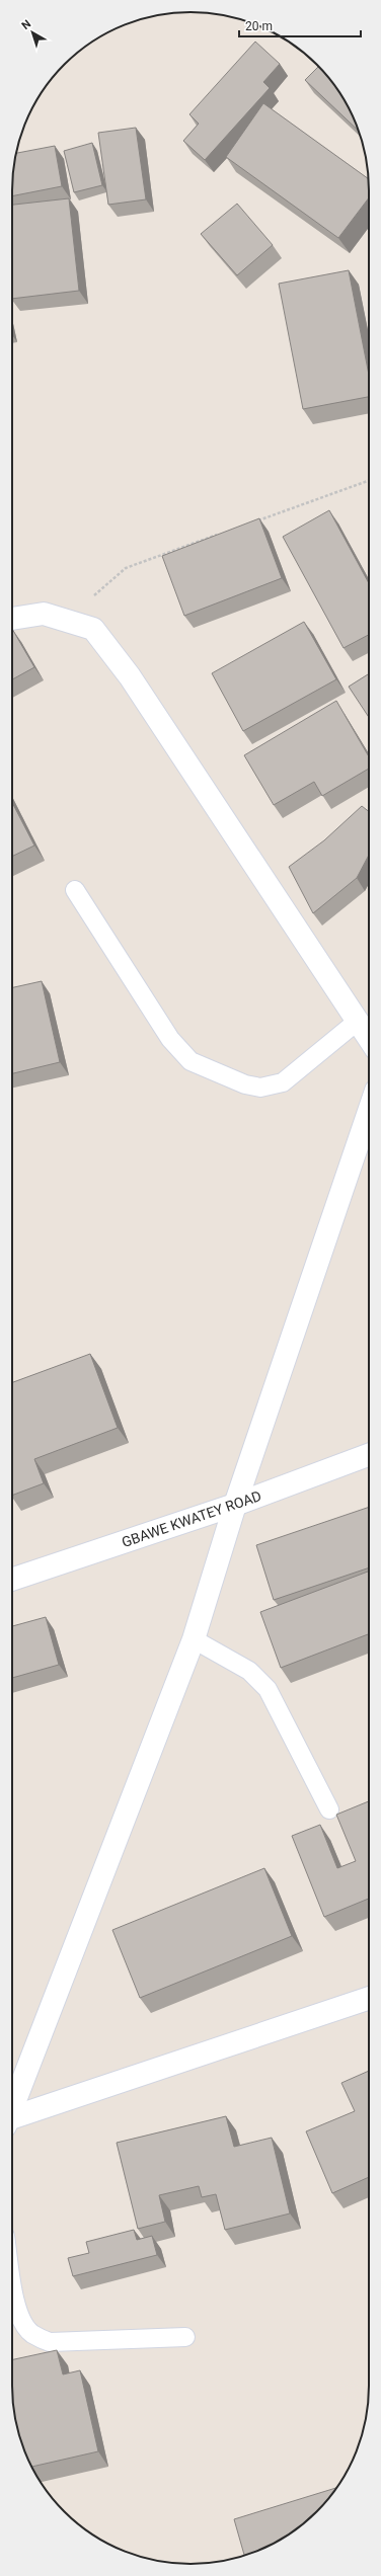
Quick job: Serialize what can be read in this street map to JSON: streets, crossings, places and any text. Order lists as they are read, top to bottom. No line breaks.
{"streets":{"street":["GBAWE KWATEY ROAD"]},"scale_bar":"20 m","north":"top left"}
